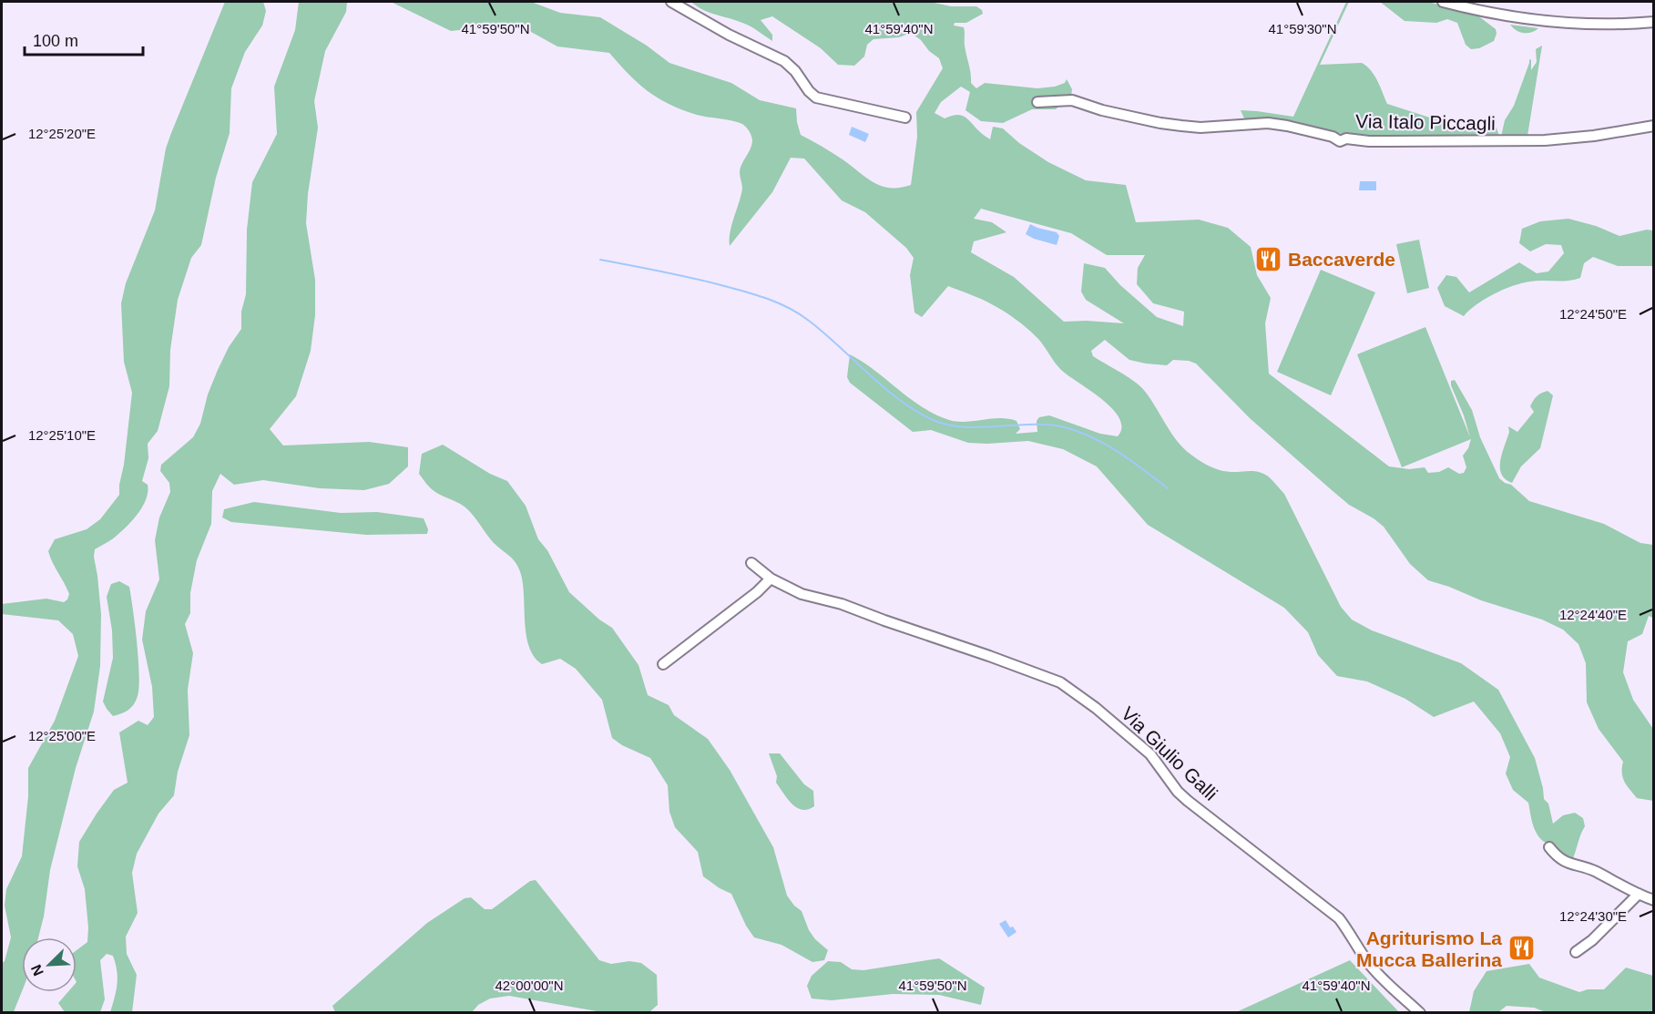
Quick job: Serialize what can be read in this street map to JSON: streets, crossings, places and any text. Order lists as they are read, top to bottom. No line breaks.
{"streets":{"street":["Via Italo Piccagli","Via Giulio Galli"]},"places":{"restaurant":["Baccaverde","Agriturismo La Mucca Ballerina"]},"scale_bar":"100 m","north":"bottom left","coordinates":["41°59'50\"N","41°59'40\"N","41°59'30\"N","12°25'20\"E","12°24'50\"E","12°25'10\"E","12°24'40\"E","12°25'00\"E","12°24'30\"E","42°00'00\"N"]}
